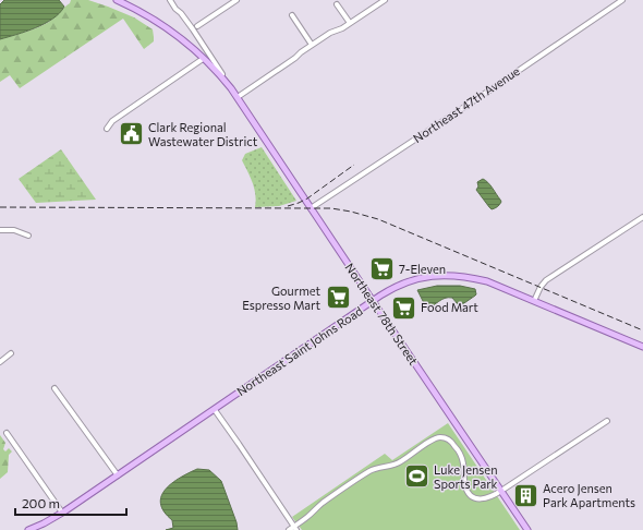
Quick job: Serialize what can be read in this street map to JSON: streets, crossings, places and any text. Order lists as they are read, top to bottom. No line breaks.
{"streets":{"main road":["Northeast 78th Street","Northeast Saint Johns Road"],"street":["Northeast 47th Avenue"]},"crossings":[["Northeast 47th Avenue","Northeast 78th Street"],["Northeast 78th Street","Northeast Saint Johns Road"]],"places":{"public building":["Clark Regional Wastewater District"],"supermarket":["7-Eleven","Gourmet Espresso Mart","Food Mart"],"sports":["Luke Jensen Sports Park"],"building":["Acero Jensen Park Apartments"]},"scale_bar":"200 m"}
